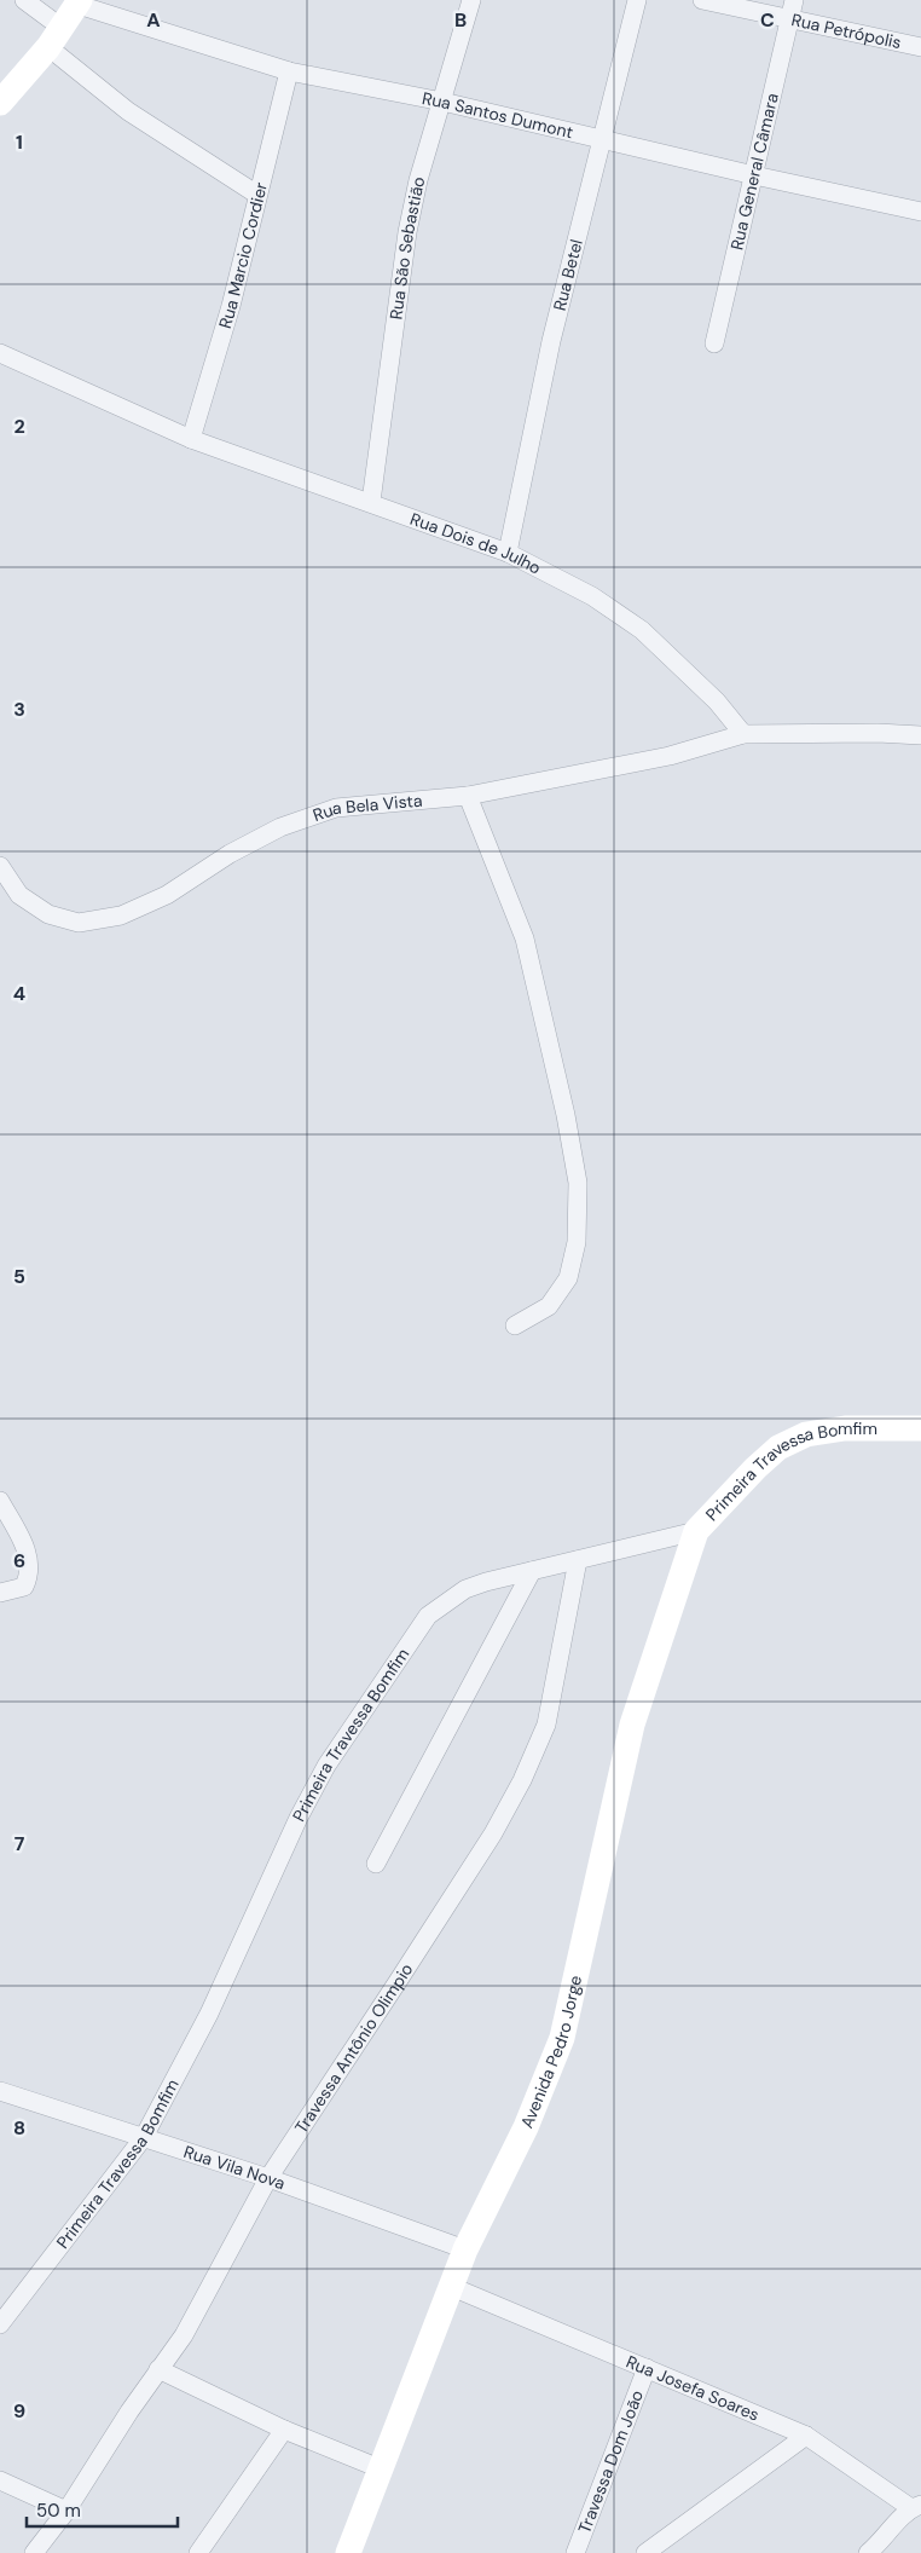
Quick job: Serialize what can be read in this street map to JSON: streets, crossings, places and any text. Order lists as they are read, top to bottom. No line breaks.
{"streets":{"street":["Rua Petrópolis","Rua Santos Dumont","Rua General Câmara","Rua São Sebastião","Rua Marcio Cordier","Rua Betel","Rua Dois de Julho","Rua Bela Vista","Primeira Travessa Bomfim","Travessa Antônio Olimpio","Avenida Pedro Jorge","Rua Vila Nova","Rua Josefa Soares","Travessa Dom João"]},"crossings":[["Rua Petrópolis","Rua General Câmara"],["Rua Santos Dumont","Rua General Câmara"],["Rua Santos Dumont","Rua São Sebastião"],["Rua Santos Dumont","Rua Marcio Cordier"],["Rua Santos Dumont","Rua Betel"],["Rua São Sebastião","Rua Dois de Julho"],["Rua Marcio Cordier","Rua Dois de Julho"],["Rua Betel","Rua Dois de Julho"],["Rua Dois de Julho","Rua Bela Vista"],["Primeira Travessa Bomfim","Travessa Antônio Olimpio"],["Primeira Travessa Bomfim","Avenida Pedro Jorge"],["Primeira Travessa Bomfim","Rua Vila Nova"],["Travessa Antônio Olimpio","Rua Vila Nova"],["Avenida Pedro Jorge","Rua Vila Nova"],["Avenida Pedro Jorge","Rua Josefa Soares"],["Rua Josefa Soares","Travessa Dom João"]],"scale_bar":"50 m","grid":{"columns":["A","B","C"],"rows":["1","2","3","4","5","6","7","8","9"]}}
